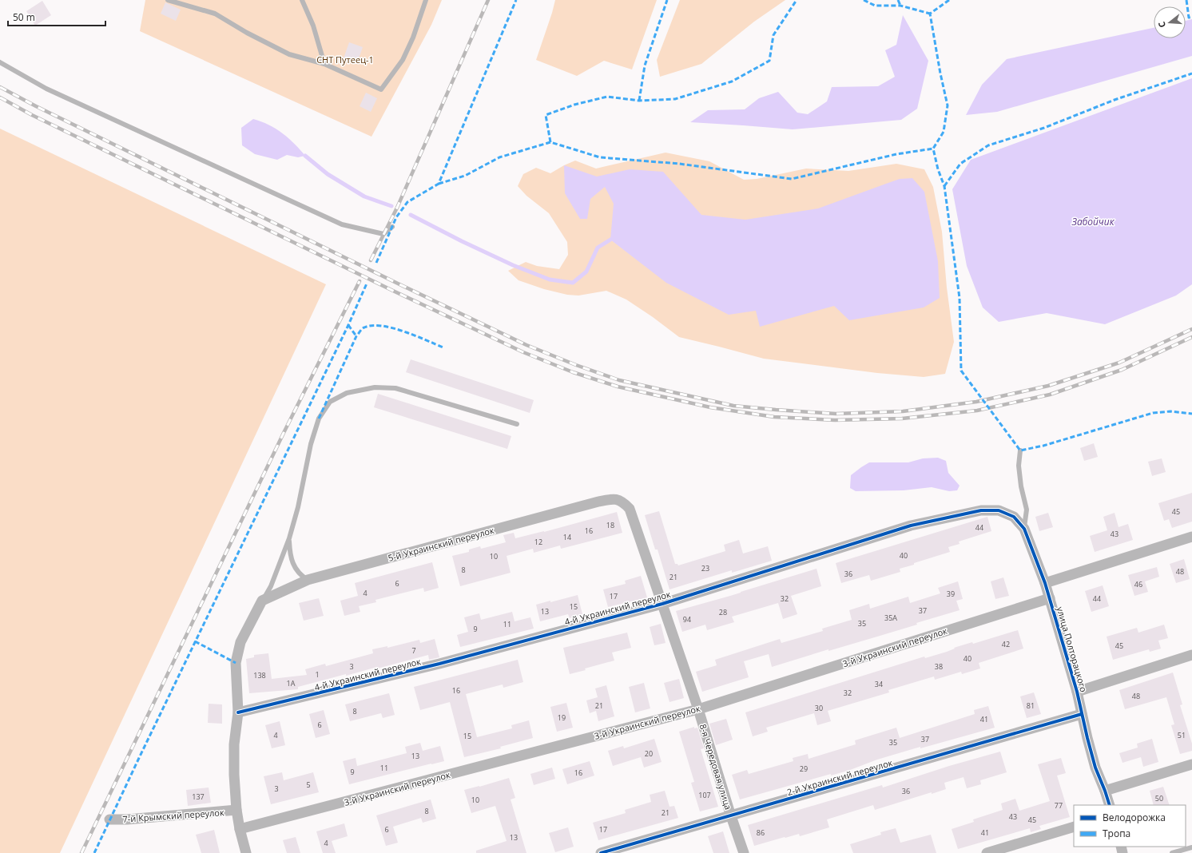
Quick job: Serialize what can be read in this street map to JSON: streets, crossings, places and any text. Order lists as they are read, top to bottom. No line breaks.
{"streets":{"street":["5-й Украинский переулок","4-й Украинский переулок","3-й Украинский переулок","улица Полторацкого","8-я Чередовая улица","2-й Украинский переулок","7-й Крымский переулок"]},"crossings":[["5-й Украинский переулок","8-я Чередовая улица"],["4-й Украинский переулок","улица Полторацкого"],["4-й Украинский переулок","8-я Чередовая улица"],["3-й Украинский переулок","улица Полторацкого"],["3-й Украинский переулок","8-я Чередовая улица"],["улица Полторацкого","2-й Украинский переулок"],["8-я Чередовая улица","2-й Украинский переулок"]],"water":["Забойчик"],"parks":["СНТ Путеец-1"],"house_numbers":["45","18","44","16","43","14","12","40","10","23","8","48","36","21","6","46","4","39","17","32","44","15","37","13","28","35А","94","35","11","9","42","45","7","40","3","38","1","138","1А","34","16","32","48","21","81","30","8","19","41","6","4","51","15","37","35","20","13","11","29","9","16","5","3","36","107","137","50","10","77","8","21","43","45","6","17","86","41","13","4"],"legend":["Велодорожка","Тропа"],"scale_bar":"50 m","north":"left"}
